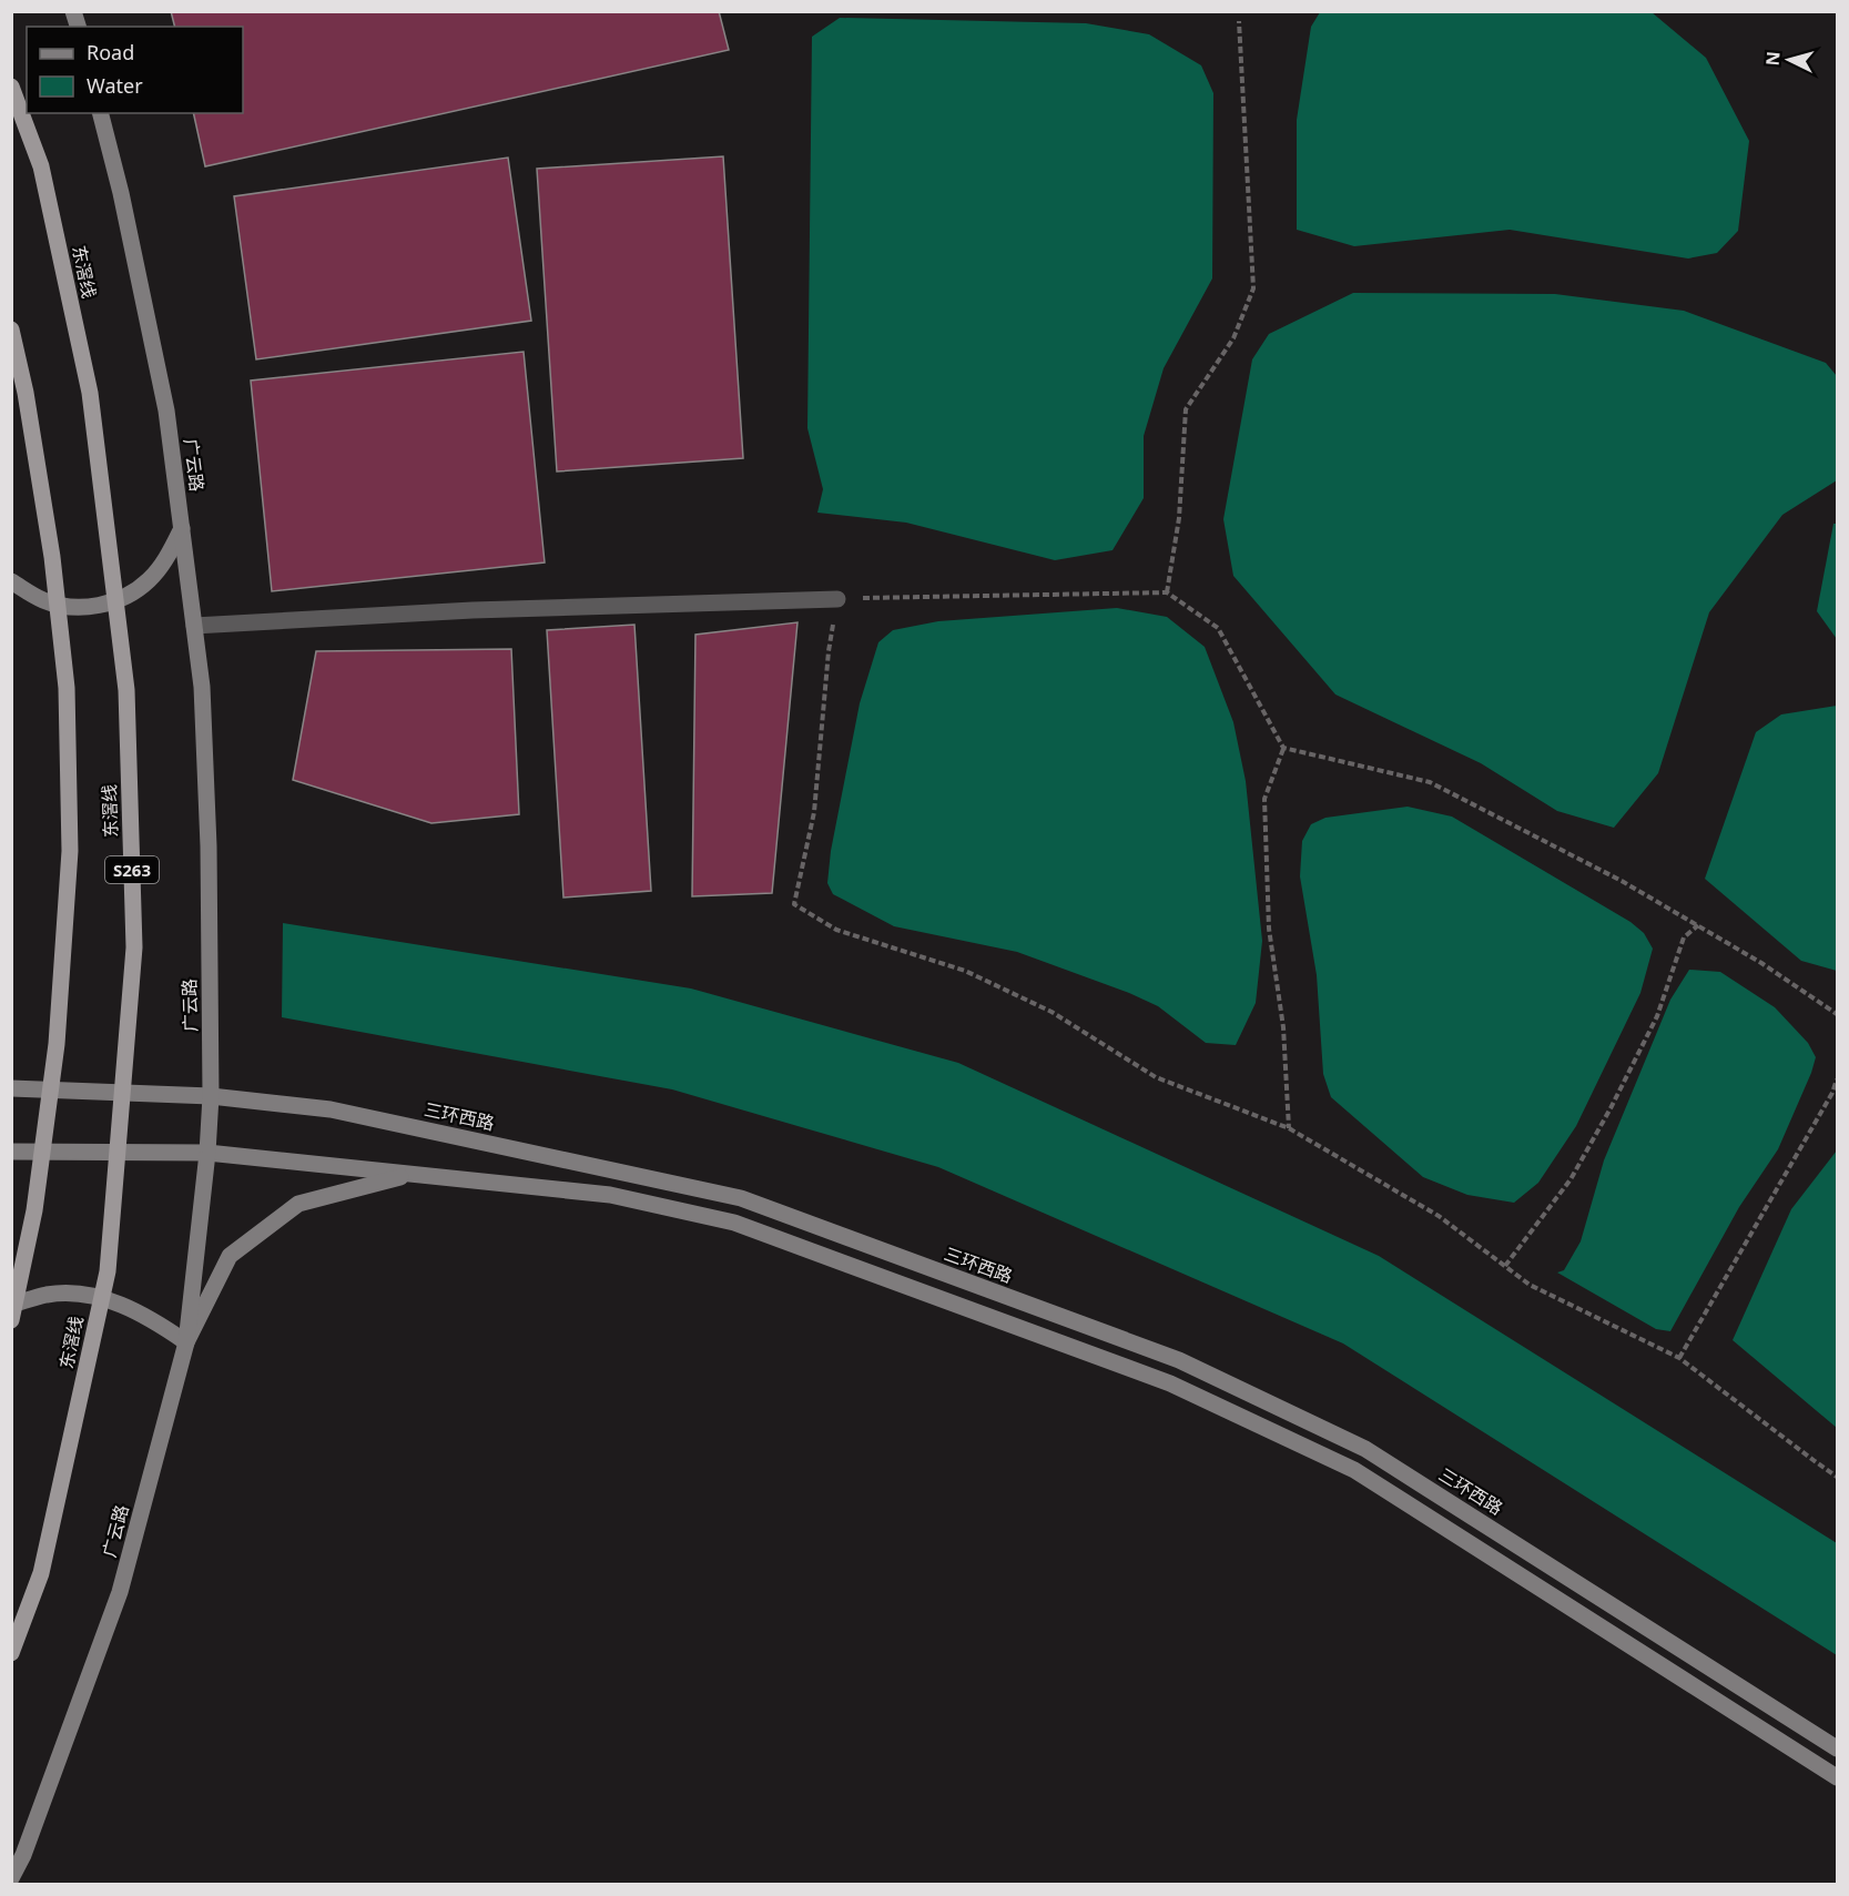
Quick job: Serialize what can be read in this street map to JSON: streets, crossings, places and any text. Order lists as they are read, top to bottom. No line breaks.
{"streets":{"main road":["东滘线","广云路","S263","三环西路"]},"crossings":[["广云路","三环西路"]],"legend":["Road","Water"],"north":"left"}
